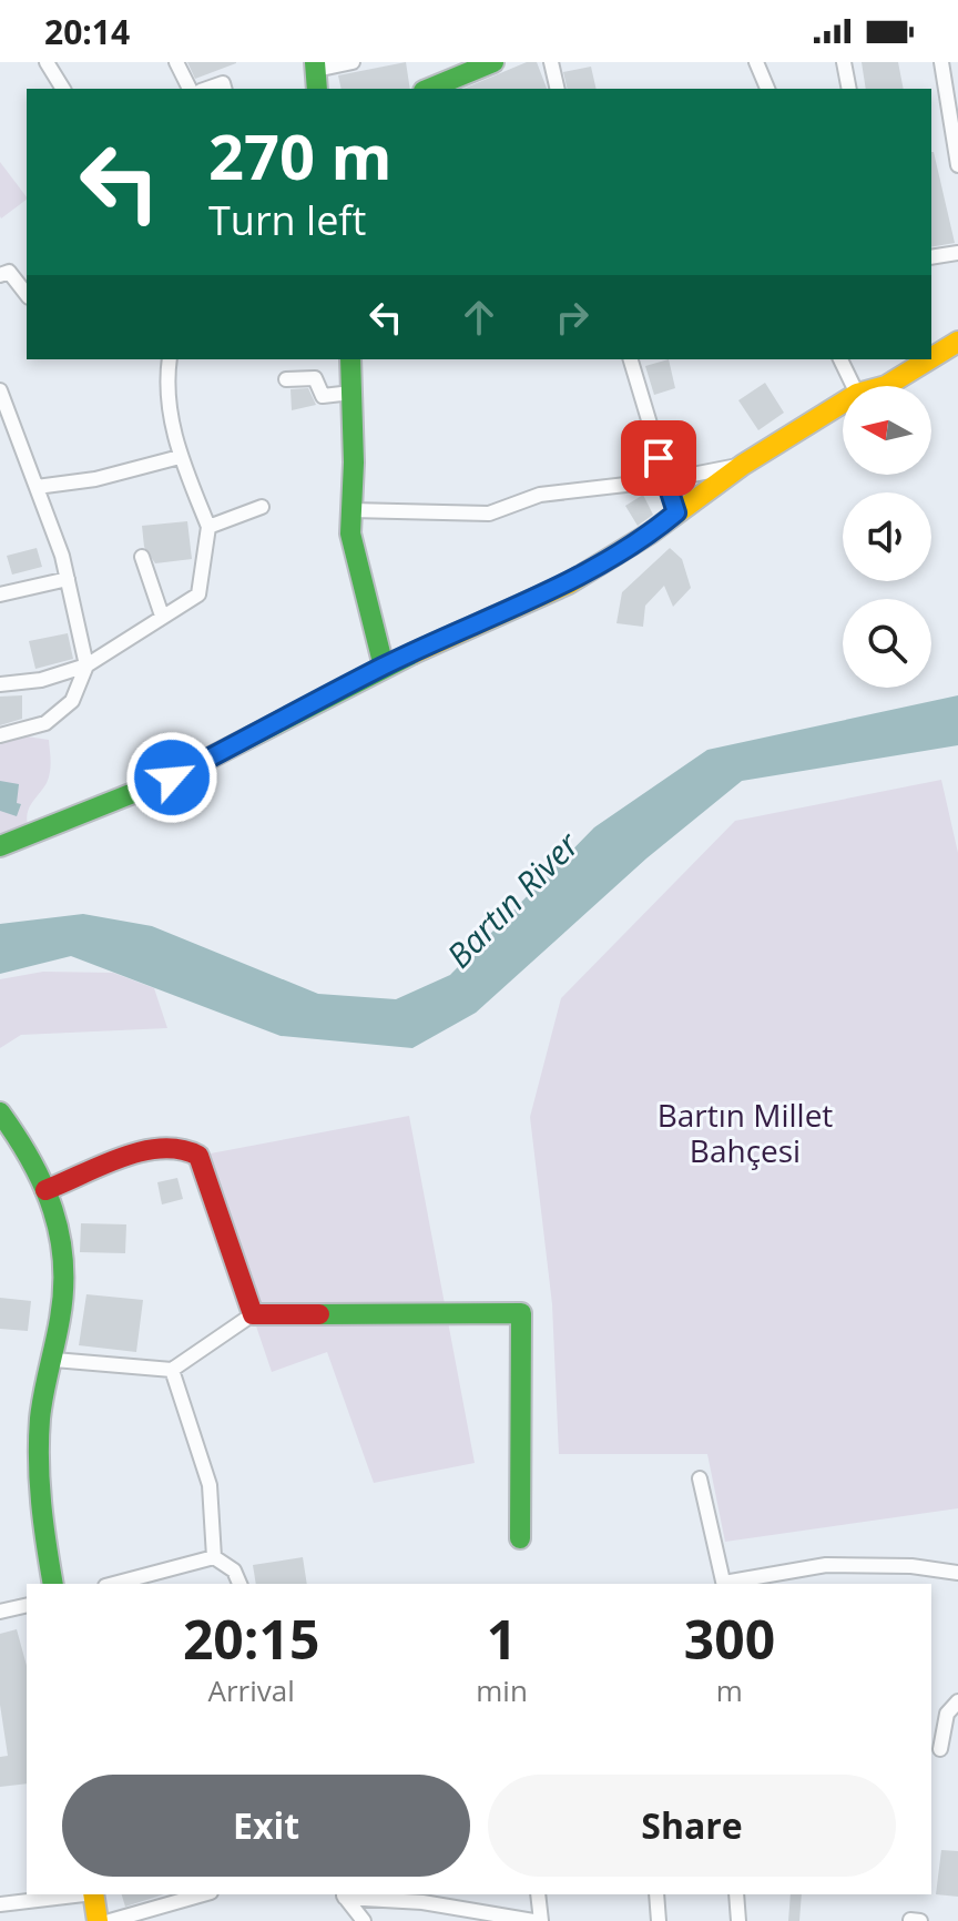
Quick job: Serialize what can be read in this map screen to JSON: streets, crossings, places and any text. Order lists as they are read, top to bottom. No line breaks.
{"water":["Bartın River"],"parks":["Bartın Millet Bahçesi"],"north":"left","page":{"status":"20:14","turn":["270 m","Turn left"],"eta":["20:15","Arrival","1","min","300","m"],"buttons":["Exit","Share"]}}
